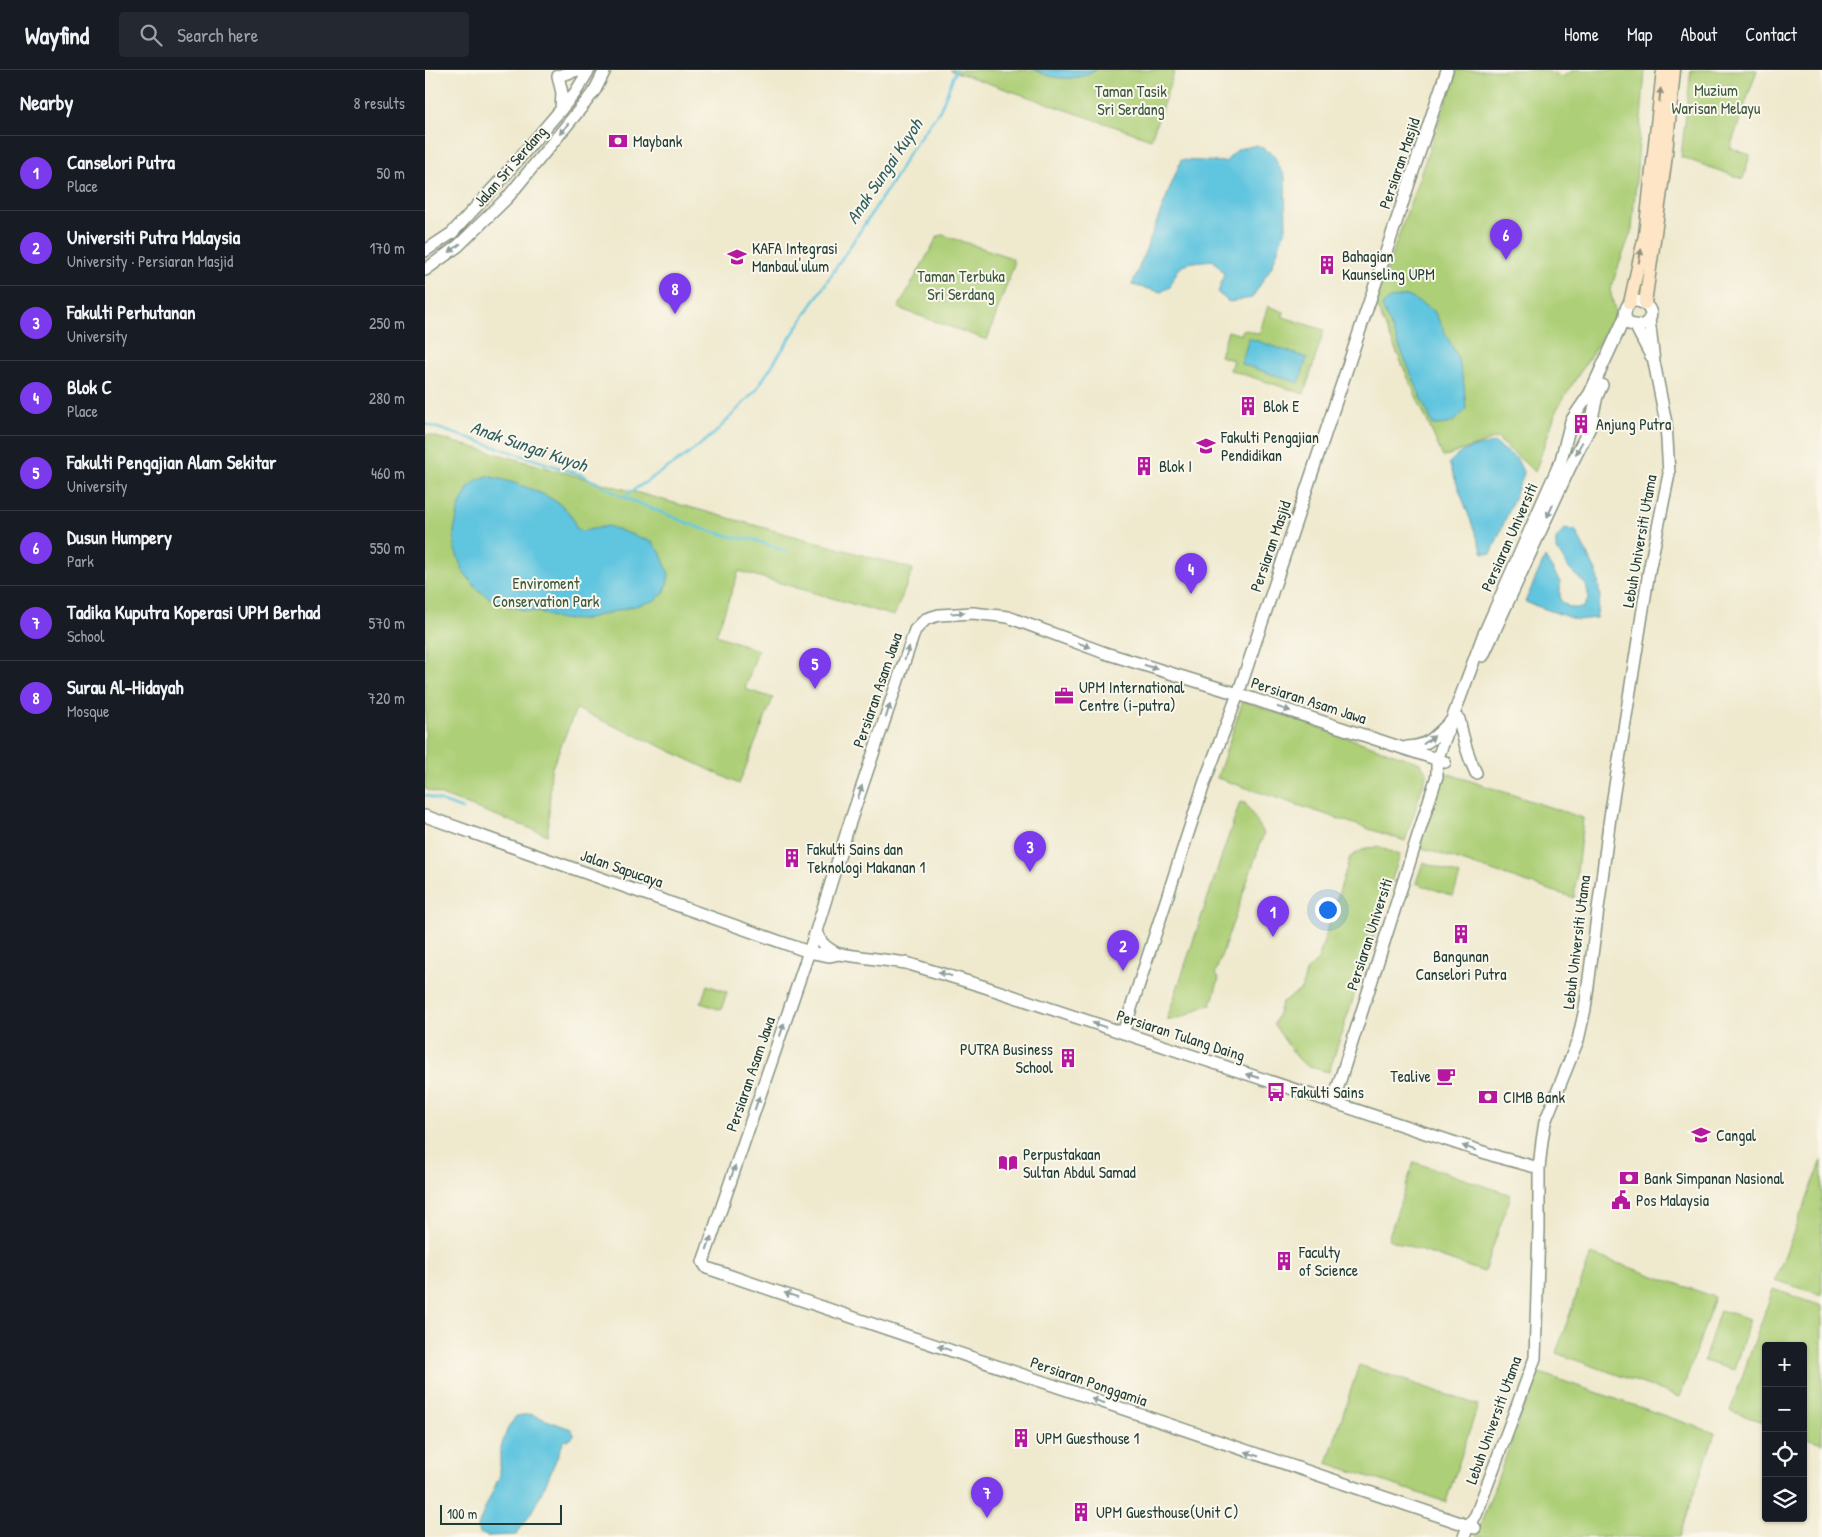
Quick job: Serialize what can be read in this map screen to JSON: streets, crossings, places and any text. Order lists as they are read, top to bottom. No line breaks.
{"streets":{"street":["Persiaran Masjid","Jalan Sri Serdang","Persiaran Universiti","Lebuh Universiti Utama","Persiaran Asam Jawa","Jalan Sapucaya","Persiaran Tulang Daing","Persiaran Ponggamia"]},"crossings":[["Persiaran Masjid","Persiaran Asam Jawa"],["Persiaran Masjid","Persiaran Tulang Daing"],["Persiaran Universiti","Lebuh Universiti Utama"],["Persiaran Universiti","Persiaran Asam Jawa"],["Persiaran Universiti","Persiaran Tulang Daing"],["Lebuh Universiti Utama","Persiaran Tulang Daing"],["Lebuh Universiti Utama","Persiaran Ponggamia"],["Persiaran Asam Jawa","Jalan Sapucaya"],["Persiaran Asam Jawa","Persiaran Tulang Daing"],["Persiaran Asam Jawa","Persiaran Ponggamia"],["Jalan Sapucaya","Persiaran Tulang Daing"]],"one_way":["Persiaran Tulang Daing","Persiaran Ponggamia"],"water":["Anak Sungai Kuyoh"],"parks":["Muzium Warisan Melayu","Taman Tasik Sri Serdang","Taman Terbuka Sri Serdang","Enviroment Conservation Park"],"places":{"bank":["Maybank","CIMB Bank","Bank Simpanan Nasional"],"school or university":["KAFA Integrasi Manbaul'ulum","Fakulti Pengajian Pendidikan","Cangal"],"building":["Bahagian Kaunseling UPM","Blok E","Anjung Putra","Blok I","Fakulti Sains dan Teknologi Makanan 1","Bangunan Canselori Putra","PUTRA Business School","Faculty of Science","UPM Guesthouse 1","UPM Guesthouse(Unit C)"],"office":["UPM International Centre (i-putra)"],"cafe":["Tealive"],"bus stop":["Fakulti Sains"],"library":["Perpustakaan Sultan Abdul Samad"],"public building":["Pos Malaysia"]},"scale_bar":"100 m","page":{"header":"Wayfind","search":"Search here","nav":["Home","Map","About","Contact"],"heading":["Nearby","8 results"],"list":[{"mark":"1","name":"Canselori Putra","note":"Place","value":"50 m"},{"mark":"2","name":"Universiti Putra Malaysia","note":"University · Persiaran Masjid","value":"170 m"},{"mark":"3","name":"Fakulti Perhutanan","note":"University","value":"250 m"},{"mark":"4","name":"Blok C","note":"Place","value":"280 m"},{"mark":"5","name":"Fakulti Pengajian Alam Sekitar","note":"University","value":"460 m"},{"mark":"6","name":"Dusun Humpery","note":"Park","value":"550 m"},{"mark":"7","name":"Tadika Kuputra Koperasi UPM Berhad","note":"School","value":"570 m"},{"mark":"8","name":"Surau Al-Hidayah","note":"Mosque","value":"720 m"}],"pins":["6","8","4","5","3","1","2","7"],"map_buttons":["+","−"],"scale":"100 m"}}
